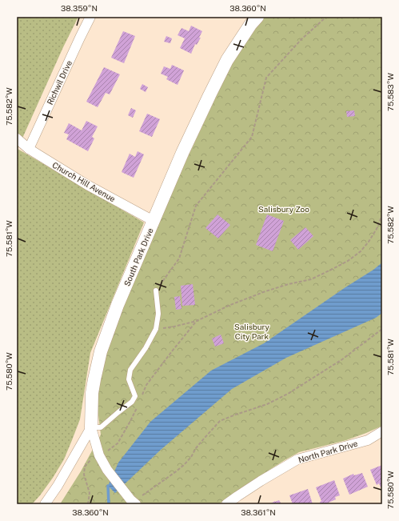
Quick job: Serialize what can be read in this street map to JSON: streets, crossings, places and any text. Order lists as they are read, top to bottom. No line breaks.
{"streets":{"street":["Richwil Drive","Church Hill Avenue","South Park Drive","North Park Drive"]},"crossings":[["Richwil Drive","Church Hill Avenue"],["Church Hill Avenue","South Park Drive"]],"parks":["Salisbury Zoo","Salisbury City Park"],"coordinates":["38.359°N","38.360°N","75.583°W","75.582°W","75.581°W","75.580°W","38.361°N"]}
